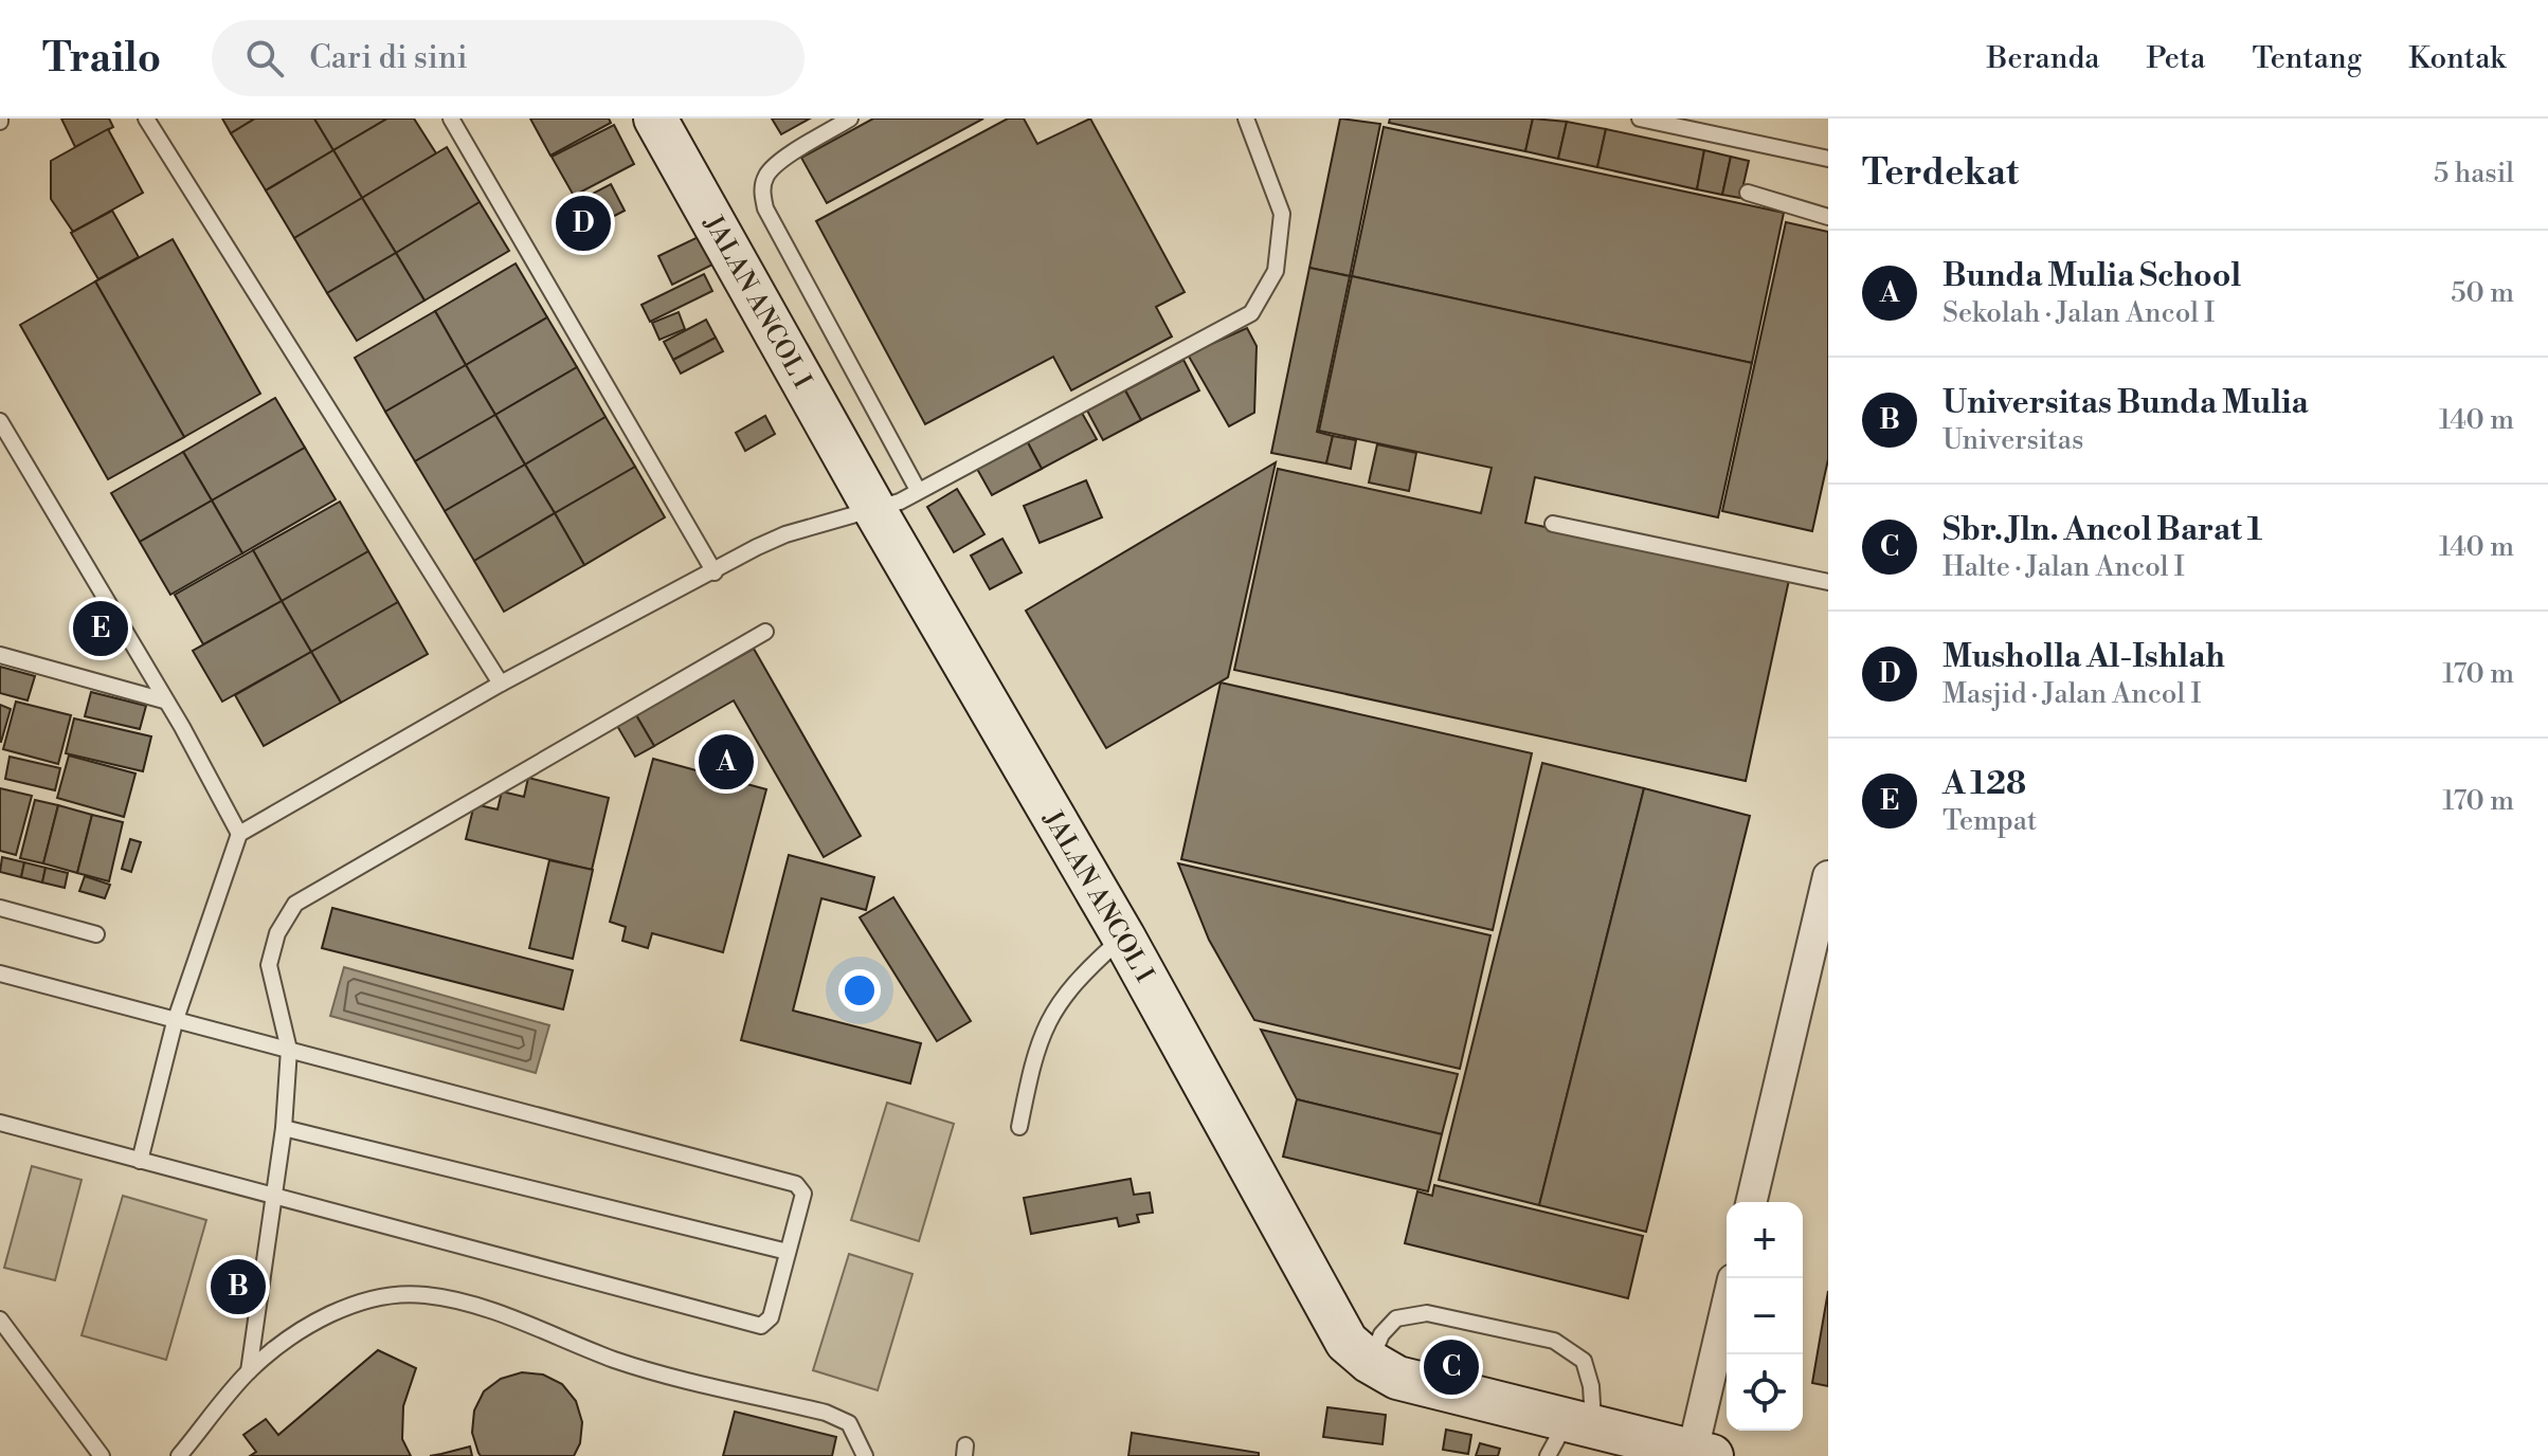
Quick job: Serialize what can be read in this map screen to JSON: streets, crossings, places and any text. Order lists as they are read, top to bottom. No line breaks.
{"streets":{"street":["JALAN ANCOL I"]},"page":{"header":"Trailo","search":"Cari di sini","nav":["Beranda","Peta","Tentang","Kontak"],"heading":["Terdekat","5 hasil"],"pins":["D","E","A","B","C"],"list":[{"mark":"A","name":"Bunda Mulia School","note":"Sekolah · Jalan Ancol I","value":"50 m"},{"mark":"B","name":"Universitas Bunda Mulia","note":"Universitas","value":"140 m"},{"mark":"C","name":"Sbr. Jln. Ancol Barat 1","note":"Halte · Jalan Ancol I","value":"140 m"},{"mark":"D","name":"Musholla Al-Ishlah","note":"Masjid · Jalan Ancol I","value":"170 m"},{"mark":"E","name":"A 128","note":"Tempat","value":"170 m"}],"map_buttons":["+","−"]}}
